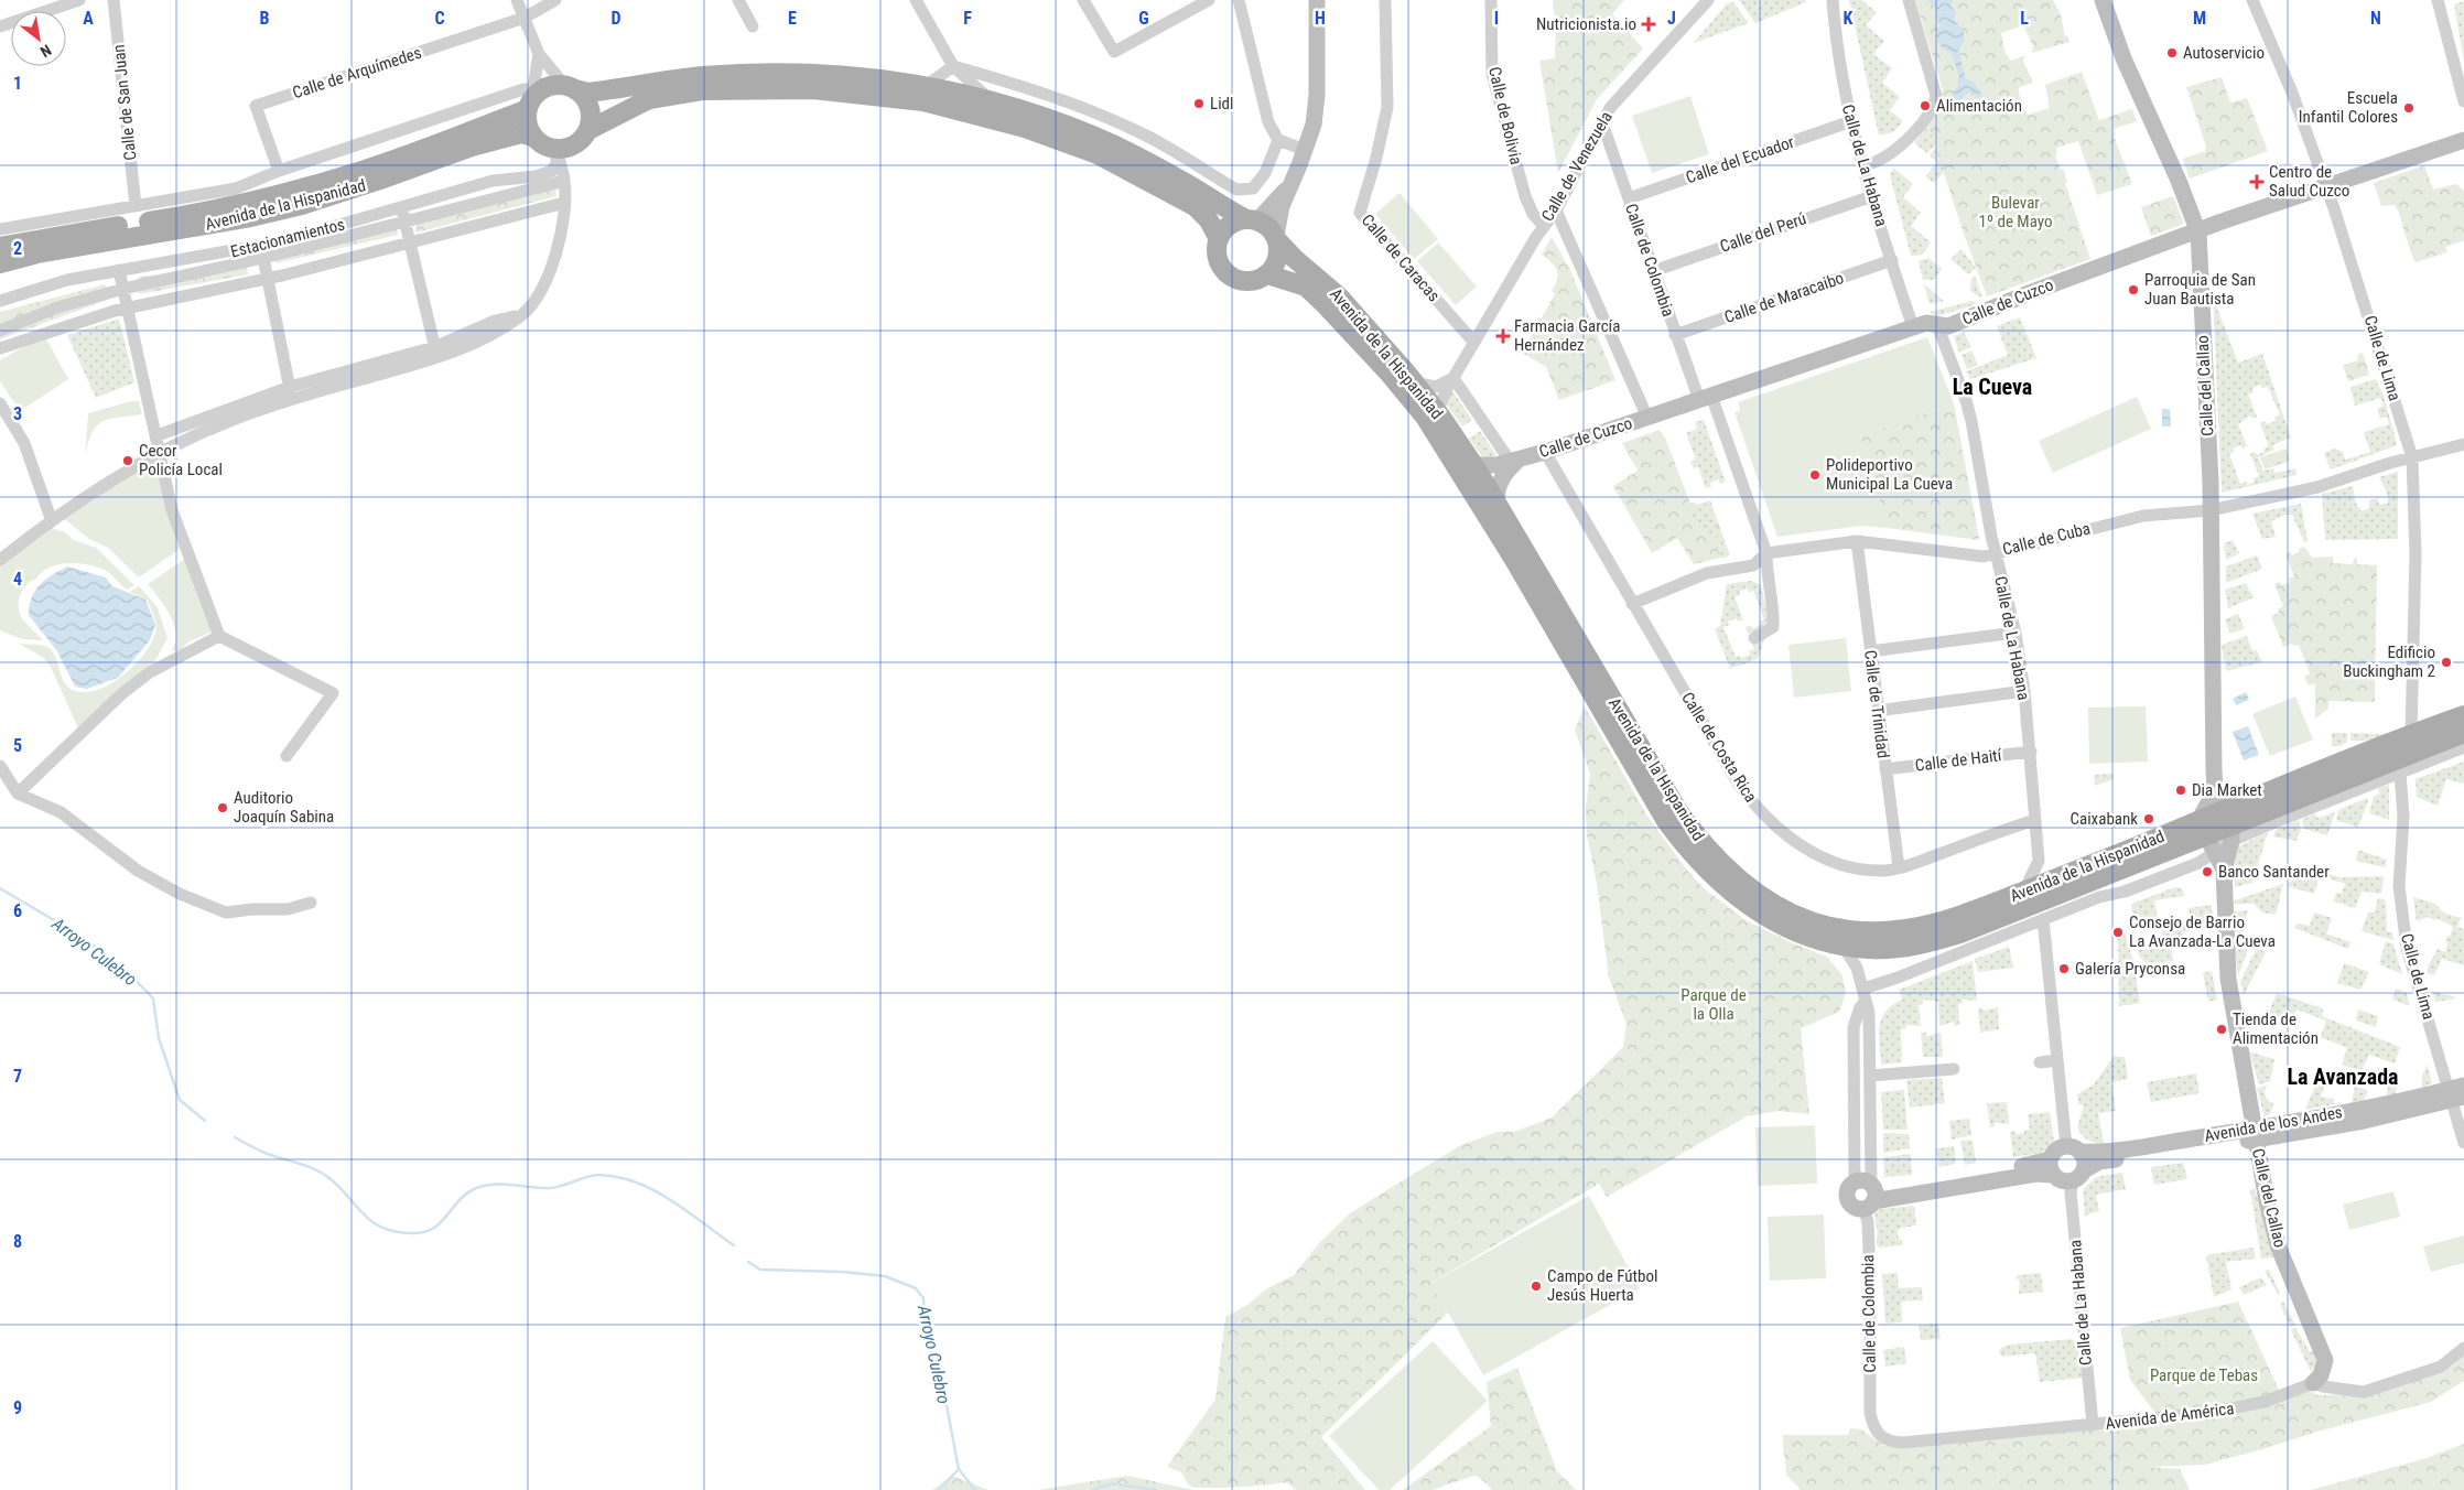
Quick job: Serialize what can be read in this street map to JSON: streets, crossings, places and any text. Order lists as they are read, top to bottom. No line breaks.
{"streets":{"main road":["Avenida de la Hispanidad"],"street":["Calle de Arquímedes","Calle de San Juan","Calle de Bolivia","Calle del Ecuador","Calle de La Habana","Calle de Venezuela","Calle del Perú","Estacionamientos","Calle de Caracas","Calle de Colombia","Calle de Maracaibo","Calle de Cuzco","Calle de Lima","Calle del Callao","Calle de Cuba","Calle de Trinidad","Calle de Costa Rica","Calle de Haití","Avenida de los Andes","Avenida de América"]},"crossings":[["Calle de Arquímedes","Avenida de la Hispanidad"],["Calle de San Juan","Avenida de la Hispanidad"],["Calle de Bolivia","Calle de Venezuela"],["Calle del Ecuador","Calle de La Habana"],["Calle del Ecuador","Calle de Colombia"],["Calle de La Habana","Avenida de la Hispanidad"],["Calle de La Habana","Calle del Perú"],["Calle de La Habana","Calle de Maracaibo"],["Calle de La Habana","Calle de Cuzco"],["Calle de La Habana","Calle de Cuba"],["Calle de La Habana","Calle de Costa Rica"],["Calle de La Habana","Calle de Haití"],["Calle de La Habana","Avenida de los Andes"],["Calle de La Habana","Avenida de América"],["Calle de Venezuela","Avenida de la Hispanidad"],["Calle de Venezuela","Calle de Caracas"],["Calle de Venezuela","Calle de Colombia"],["Avenida de la Hispanidad","Estacionamientos"],["Avenida de la Hispanidad","Calle de Colombia"],["Avenida de la Hispanidad","Calle de Cuzco"],["Avenida de la Hispanidad","Calle de Lima"],["Avenida de la Hispanidad","Calle del Callao"],["Calle del Perú","Calle de Colombia"],["Calle de Colombia","Calle de Maracaibo"],["Calle de Colombia","Calle de Cuzco"],["Calle de Colombia","Calle de Cuba"],["Calle de Colombia","Avenida de América"],["Calle de Cuzco","Calle de Lima"],["Calle de Cuzco","Calle del Callao"],["Calle de Cuzco","Calle de Costa Rica"],["Calle de Lima","Calle de Cuba"],["Calle de Lima","Avenida de los Andes"],["Calle del Callao","Calle de Cuba"],["Calle del Callao","Avenida de los Andes"],["Calle del Callao","Avenida de América"],["Calle de Cuba","Calle de Trinidad"],["Calle de Cuba","Calle de Costa Rica"],["Calle de Trinidad","Calle de Costa Rica"],["Calle de Trinidad","Calle de Haití"]],"districts":["La Cueva","La Avanzada"],"water":["Arroyo Culebro"],"parks":["Bulevar 1º de Mayo","Parque de la Olla","Parque de Tebas"],"places":{"health":["Nutricionista.io","Centro de Salud Cuzco","Farmacia García Hernández"],"other":["Autoservicio","Lidl","Alimentación","Escuela Infantil Colores","Parroquia de San Juan Bautista","Cecor Policía Local","Polideportivo Municipal La Cueva","Edificio Buckingham 2","Dia Market","Auditorio Joaquín Sabina","Caixabank","Banco Santander","Consejo de Barrio La Avanzada-La Cueva","Galería Pryconsa","Tienda de Alimentación","Campo de Fútbol Jesús Huerta"]},"north":"bottom right","grid":{"columns":["A","B","C","D","E","F","G","H","I","J","K","L","M","N"],"rows":["1","2","3","4","5","6","7","8","9"]}}
